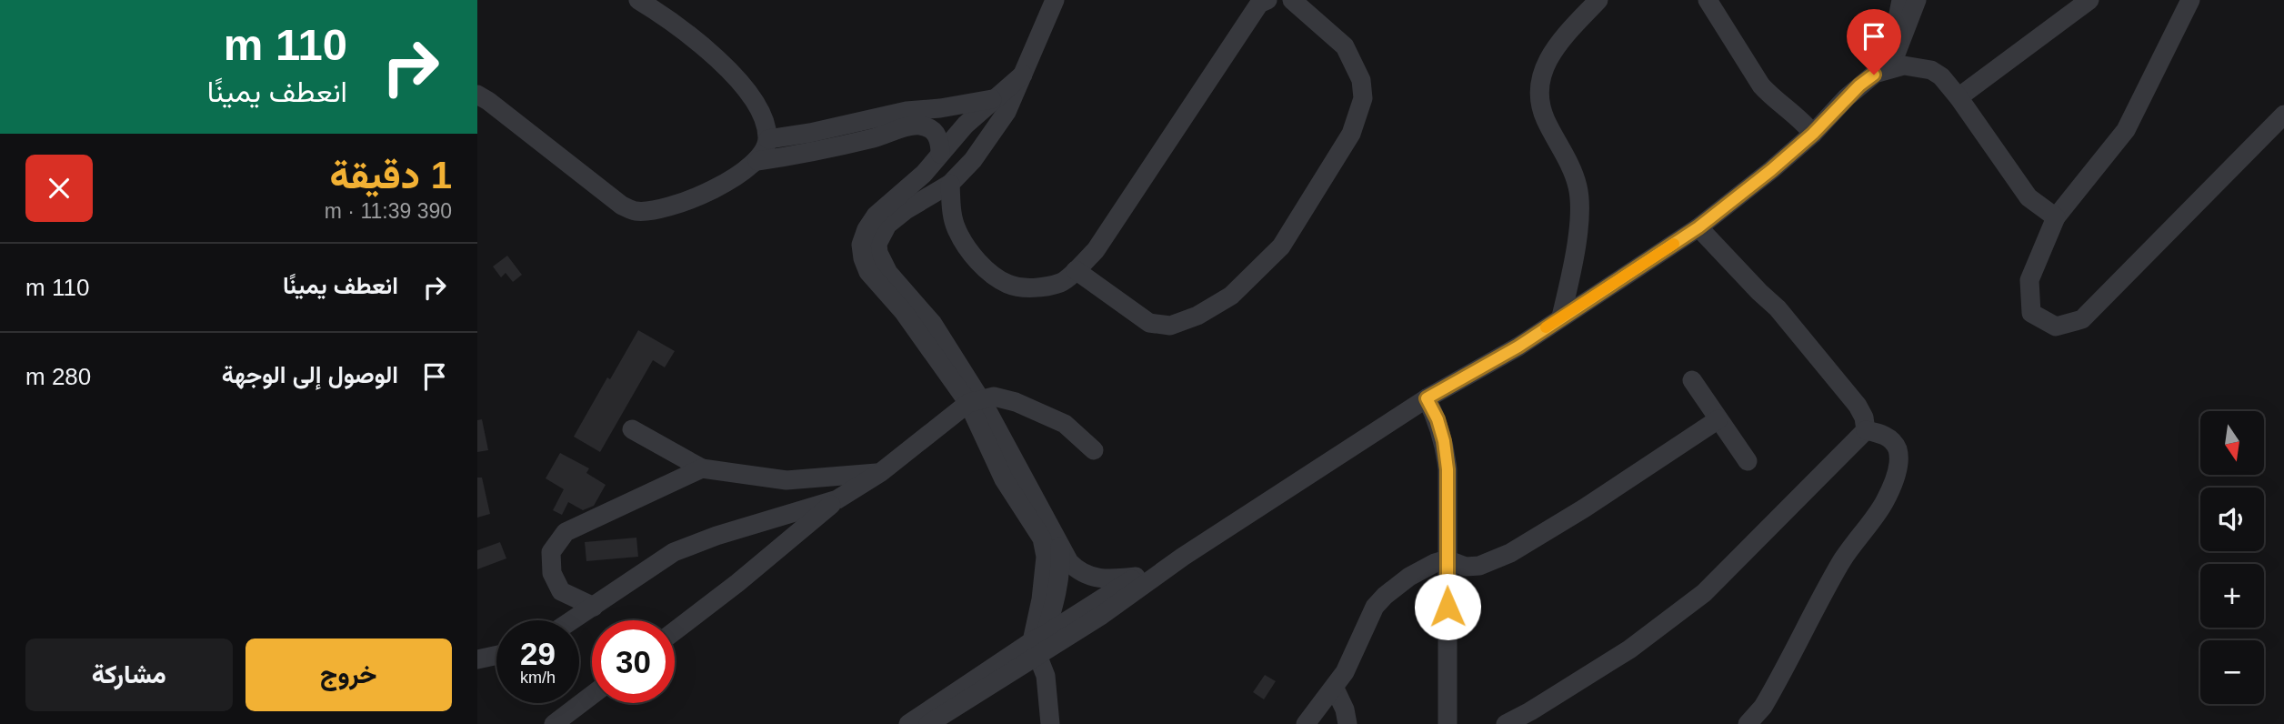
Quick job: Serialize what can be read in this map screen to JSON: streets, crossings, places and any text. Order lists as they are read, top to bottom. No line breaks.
{"north":"bottom","page":{"turn":["110 m","انعطف يمينًا"],"heading":["1 دقيقة","390 m · 11:39"],"list":[{"name":"انعطف يمينًا","value":"110 m"},{"name":"الوصول إلى الوجهة","value":"280 m"}],"map_buttons":["+","−"],"speed":"29 km/h","limit":"30","buttons":["خروج","مشاركة"]}}
